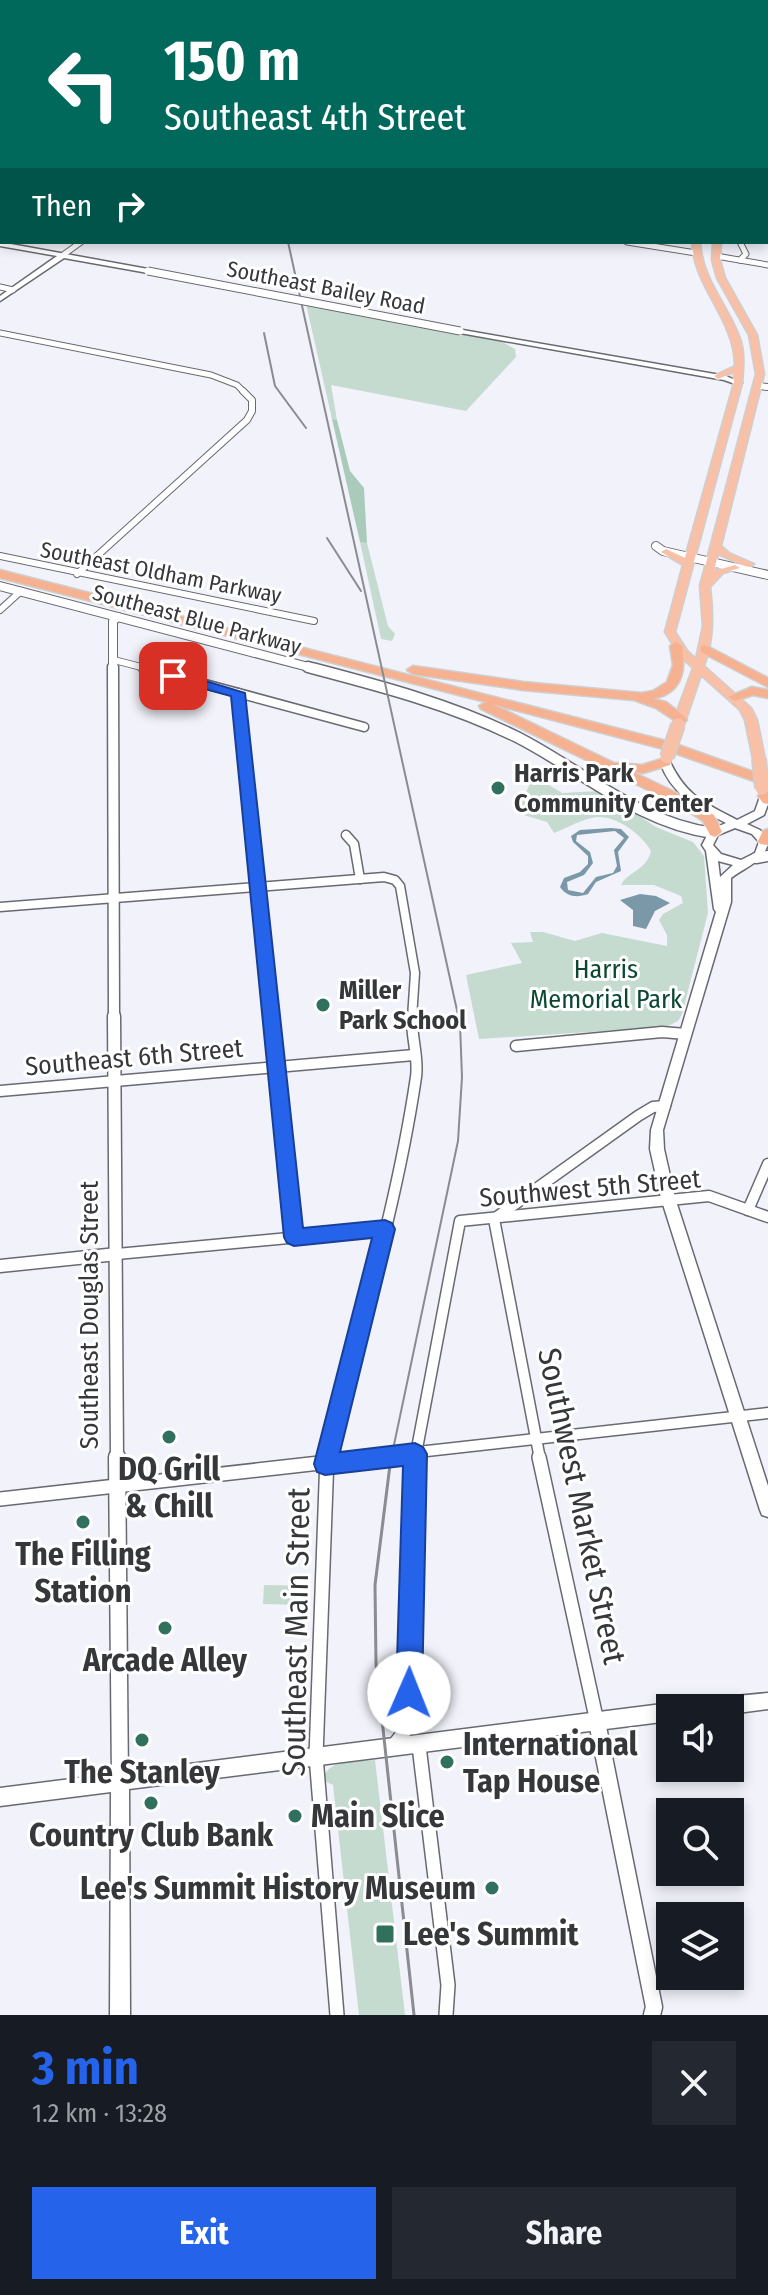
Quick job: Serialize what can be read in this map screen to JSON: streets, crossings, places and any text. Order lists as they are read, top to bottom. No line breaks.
{"streets":{"main road":["Southeast Bailey Road","Southeast Douglas Street"],"street":["Southeast Oldham Parkway","Southeast Blue Parkway","Southeast 6th Street","Southwest 5th Street","Southwest Market Street","Southeast Main Street"]},"crossings":[["Southeast Blue Parkway","Southeast Douglas Street"],["Southeast 6th Street","Southeast Douglas Street"],["Southeast 6th Street","Southeast Main Street"],["Southwest 5th Street","Southwest Market Street"]],"parks":["Harris Memorial Park"],"places":{"other":["Harris Park Community Center","Miller Park School","DQ Grill & Chill","The Filling Station","Arcade Alley","The Stanley","International Tap House","Country Club Bank","Main Slice","Lee's Summit History Museum"],"transit":["Lee's Summit"]},"page":{"turn":["150 m","Southeast 4th Street"],"then":"Then","heading":["3 min","1.2 km · 13:28"],"buttons":["Exit","Share"]}}
